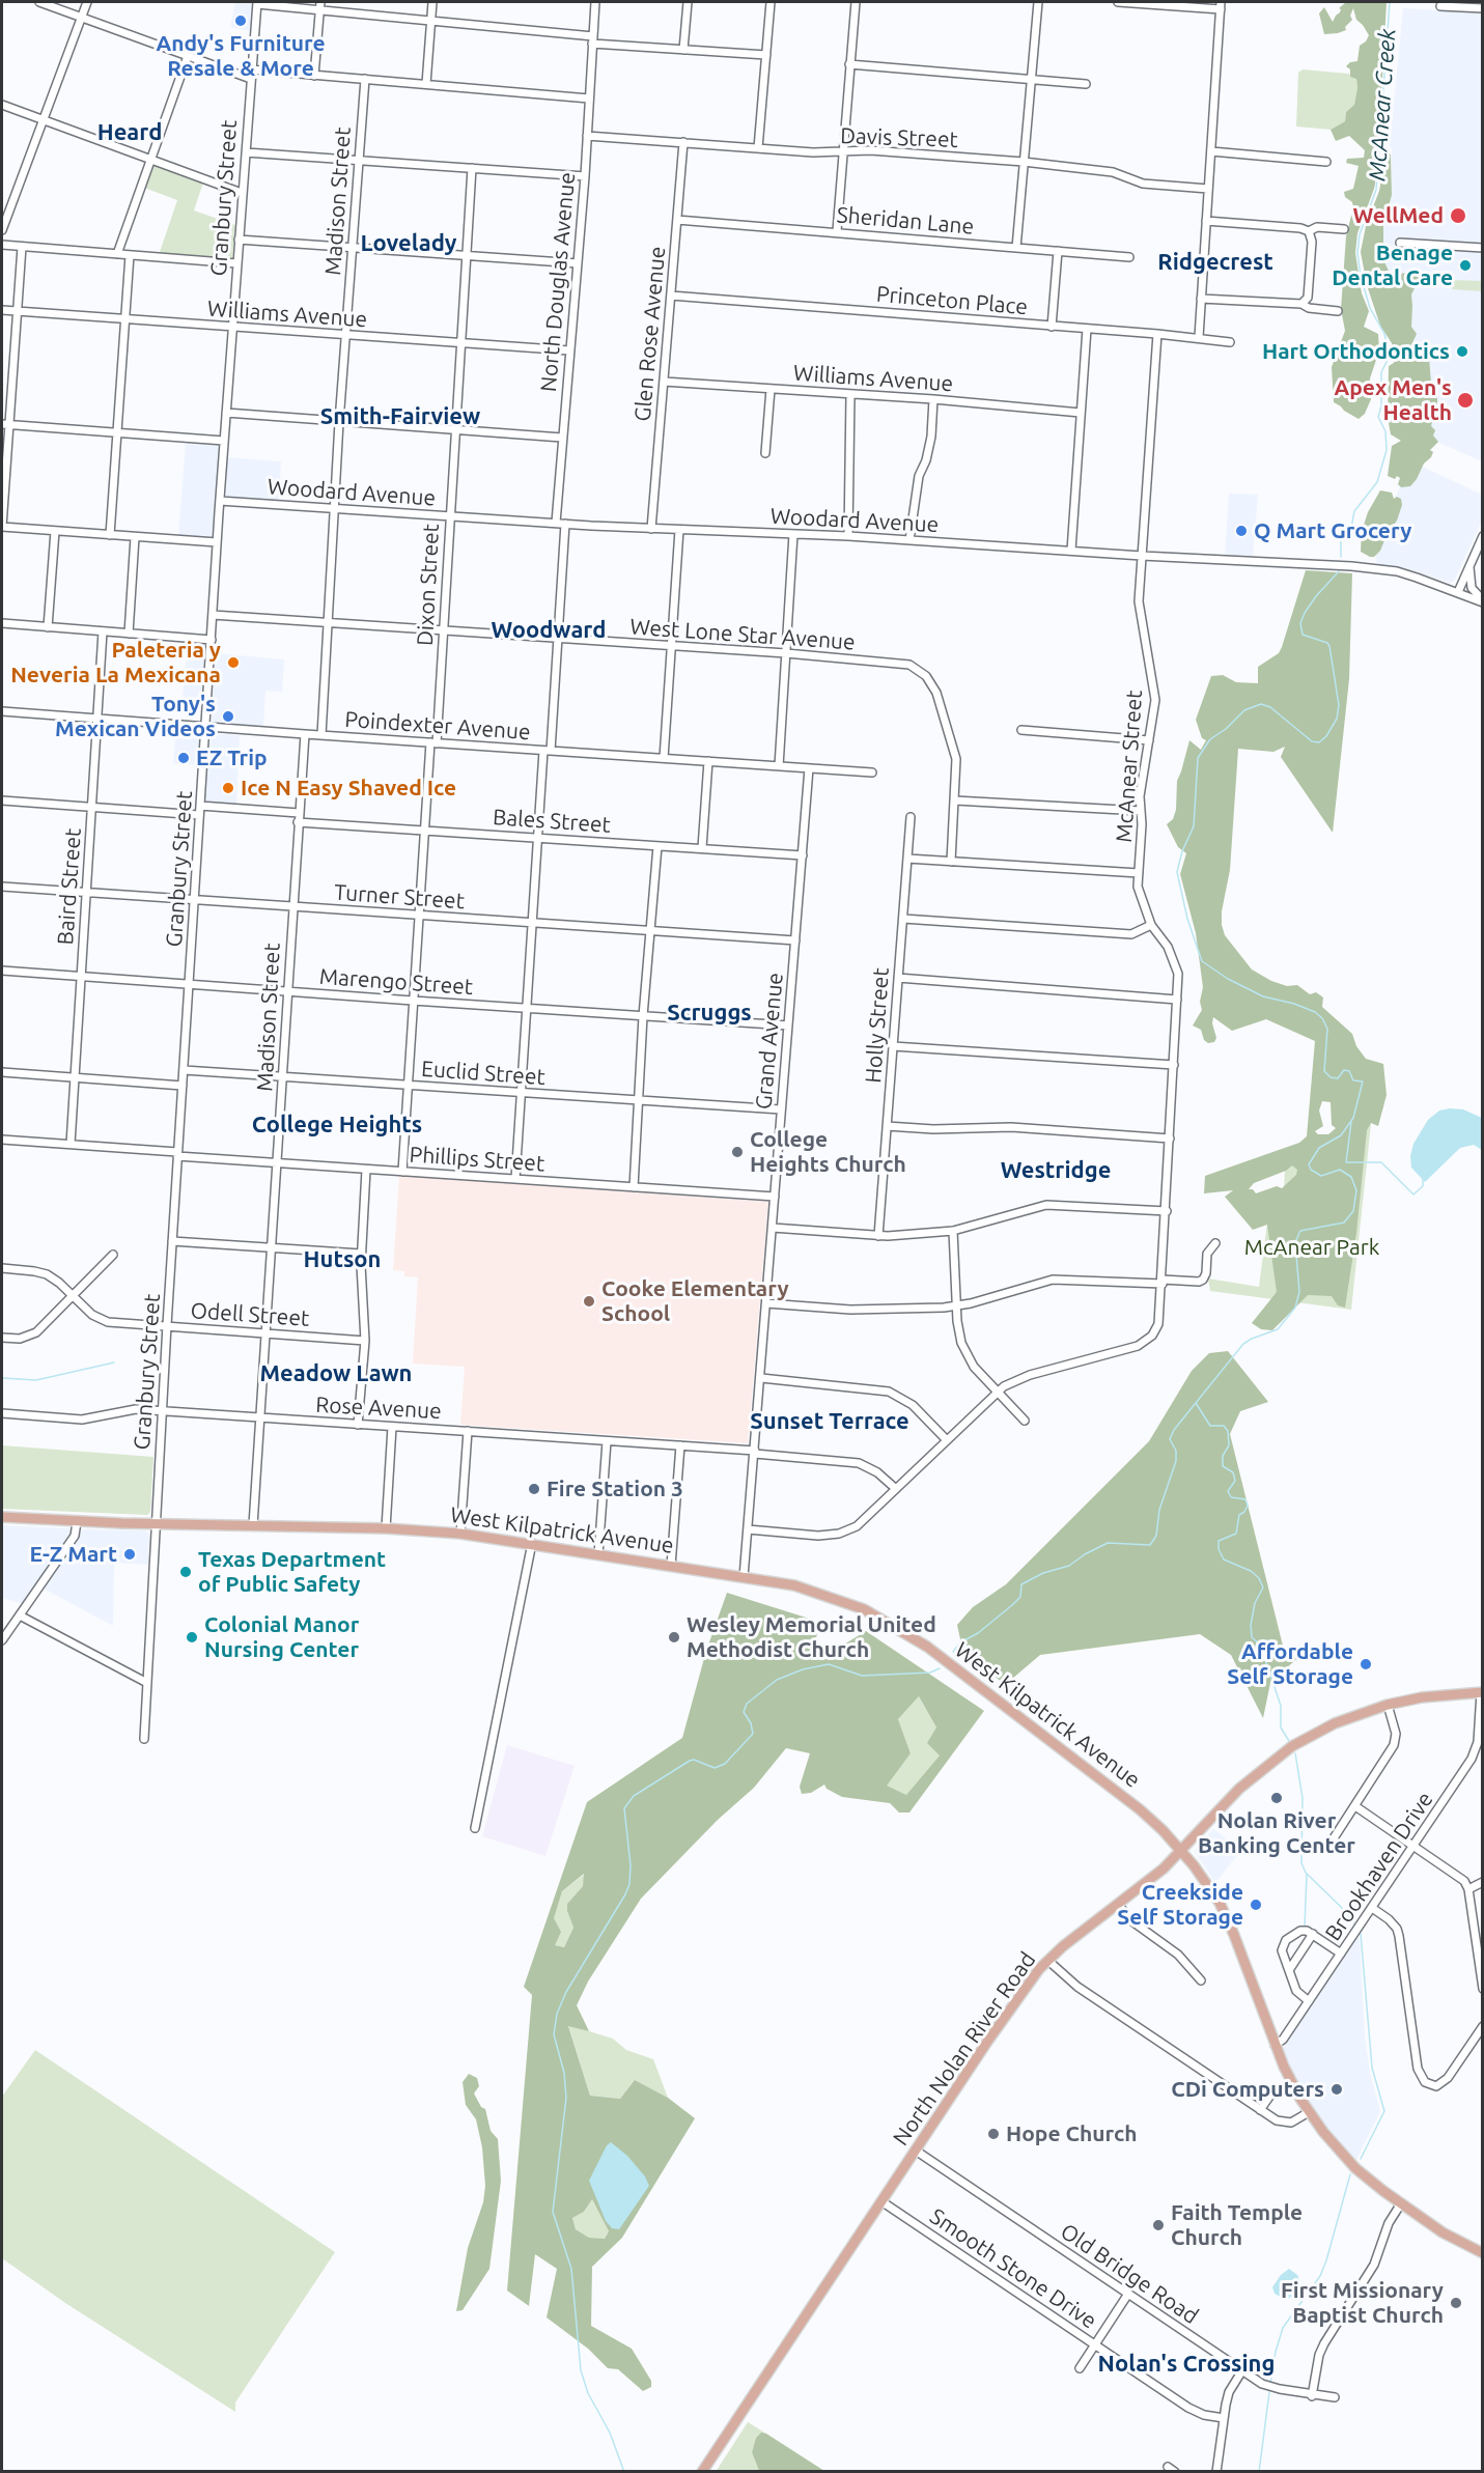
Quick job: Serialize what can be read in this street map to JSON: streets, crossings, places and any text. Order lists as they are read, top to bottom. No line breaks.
{"streets":{"main road":["West Kilpatrick Avenue","North Nolan River Road"],"street":["Davis Street","Granbury Street","Madison Street","Sheridan Lane","North Douglas Avenue","Princeton Place","Williams Avenue","Glen Rose Avenue","Woodard Avenue","Dixon Street","West Lone Star Avenue","Poindexter Avenue","McAnear Street","Bales Street","Baird Street","Turner Street","Marengo Street","Holly Street","Grand Avenue","Euclid Street","Phillips Street","Odell Street","Rose Avenue","Brookhaven Drive","Smooth Stone Drive","Old Bridge Road"]},"crossings":[["Davis Street","North Douglas Avenue"],["Davis Street","Glen Rose Avenue"],["Granbury Street","Williams Avenue"],["Granbury Street","Woodard Avenue"],["Granbury Street","West Lone Star Avenue"],["Granbury Street","Poindexter Avenue"],["Granbury Street","Bales Street"],["Granbury Street","Turner Street"],["Granbury Street","Marengo Street"],["Granbury Street","Euclid Street"],["Granbury Street","Phillips Street"],["Granbury Street","Odell Street"],["Granbury Street","Rose Avenue"],["Granbury Street","West Kilpatrick Avenue"],["Madison Street","Williams Avenue"],["Madison Street","Woodard Avenue"],["Madison Street","West Lone Star Avenue"],["Madison Street","Poindexter Avenue"],["Madison Street","Bales Street"],["Madison Street","Turner Street"],["Madison Street","Marengo Street"],["Madison Street","Euclid Street"],["Madison Street","Phillips Street"],["Madison Street","Odell Street"],["Madison Street","Rose Avenue"],["Madison Street","West Kilpatrick Avenue"],["Sheridan Lane","Glen Rose Avenue"],["North Douglas Avenue","Williams Avenue"],["North Douglas Avenue","Woodard Avenue"],["Princeton Place","Glen Rose Avenue"],["Princeton Place","McAnear Street"],["Williams Avenue","Glen Rose Avenue"],["Williams Avenue","Dixon Street"],["Glen Rose Avenue","Woodard Avenue"],["Woodard Avenue","Dixon Street"],["Woodard Avenue","McAnear Street"],["Dixon Street","West Lone Star Avenue"],["Dixon Street","Poindexter Avenue"],["Dixon Street","Bales Street"],["Dixon Street","Turner Street"],["Dixon Street","Marengo Street"],["Dixon Street","Euclid Street"],["Dixon Street","Phillips Street"],["Poindexter Avenue","Baird Street"],["Poindexter Avenue","Grand Avenue"],["Bales Street","Grand Avenue"],["Baird Street","Turner Street"],["Baird Street","Marengo Street"],["Baird Street","Phillips Street"],["Turner Street","Grand Avenue"],["Marengo Street","Grand Avenue"],["Grand Avenue","Euclid Street"],["Grand Avenue","Phillips Street"],["Grand Avenue","Rose Avenue"],["Grand Avenue","West Kilpatrick Avenue"],["West Kilpatrick Avenue","Brookhaven Drive"],["West Kilpatrick Avenue","North Nolan River Road"],["Brookhaven Drive","North Nolan River Road"],["North Nolan River Road","Smooth Stone Drive"],["North Nolan River Road","Old Bridge Road"]],"districts":["Heard","Lovelady","Ridgecrest","Smith-Fairview","Woodward","Scruggs","College Heights","Westridge","Hutson","Meadow Lawn","Sunset Terrace","Nolan's Crossing"],"water":["McAnear Creek"],"parks":["McAnear Park"],"places":["Andy's Furniture Resale & More","WellMed","Benage Dental Care","Hart Orthodontics","Apex Men's Health","Q Mart Grocery","Paleteria y Neveria La Mexicana","Tony's Mexican Videos","EZ Trip","Ice N Easy Shaved Ice","College Heights Church","Cooke Elementary School","Fire Station 3","E-Z Mart","Texas Department of Public Safety","Colonial Manor Nursing Center","Wesley Memorial United Methodist Church","Affordable Self Storage","Nolan River Banking Center","Creekside Self Storage","CDi Computers","Hope Church","Faith Temple Church","First Missionary Baptist Church"]}
